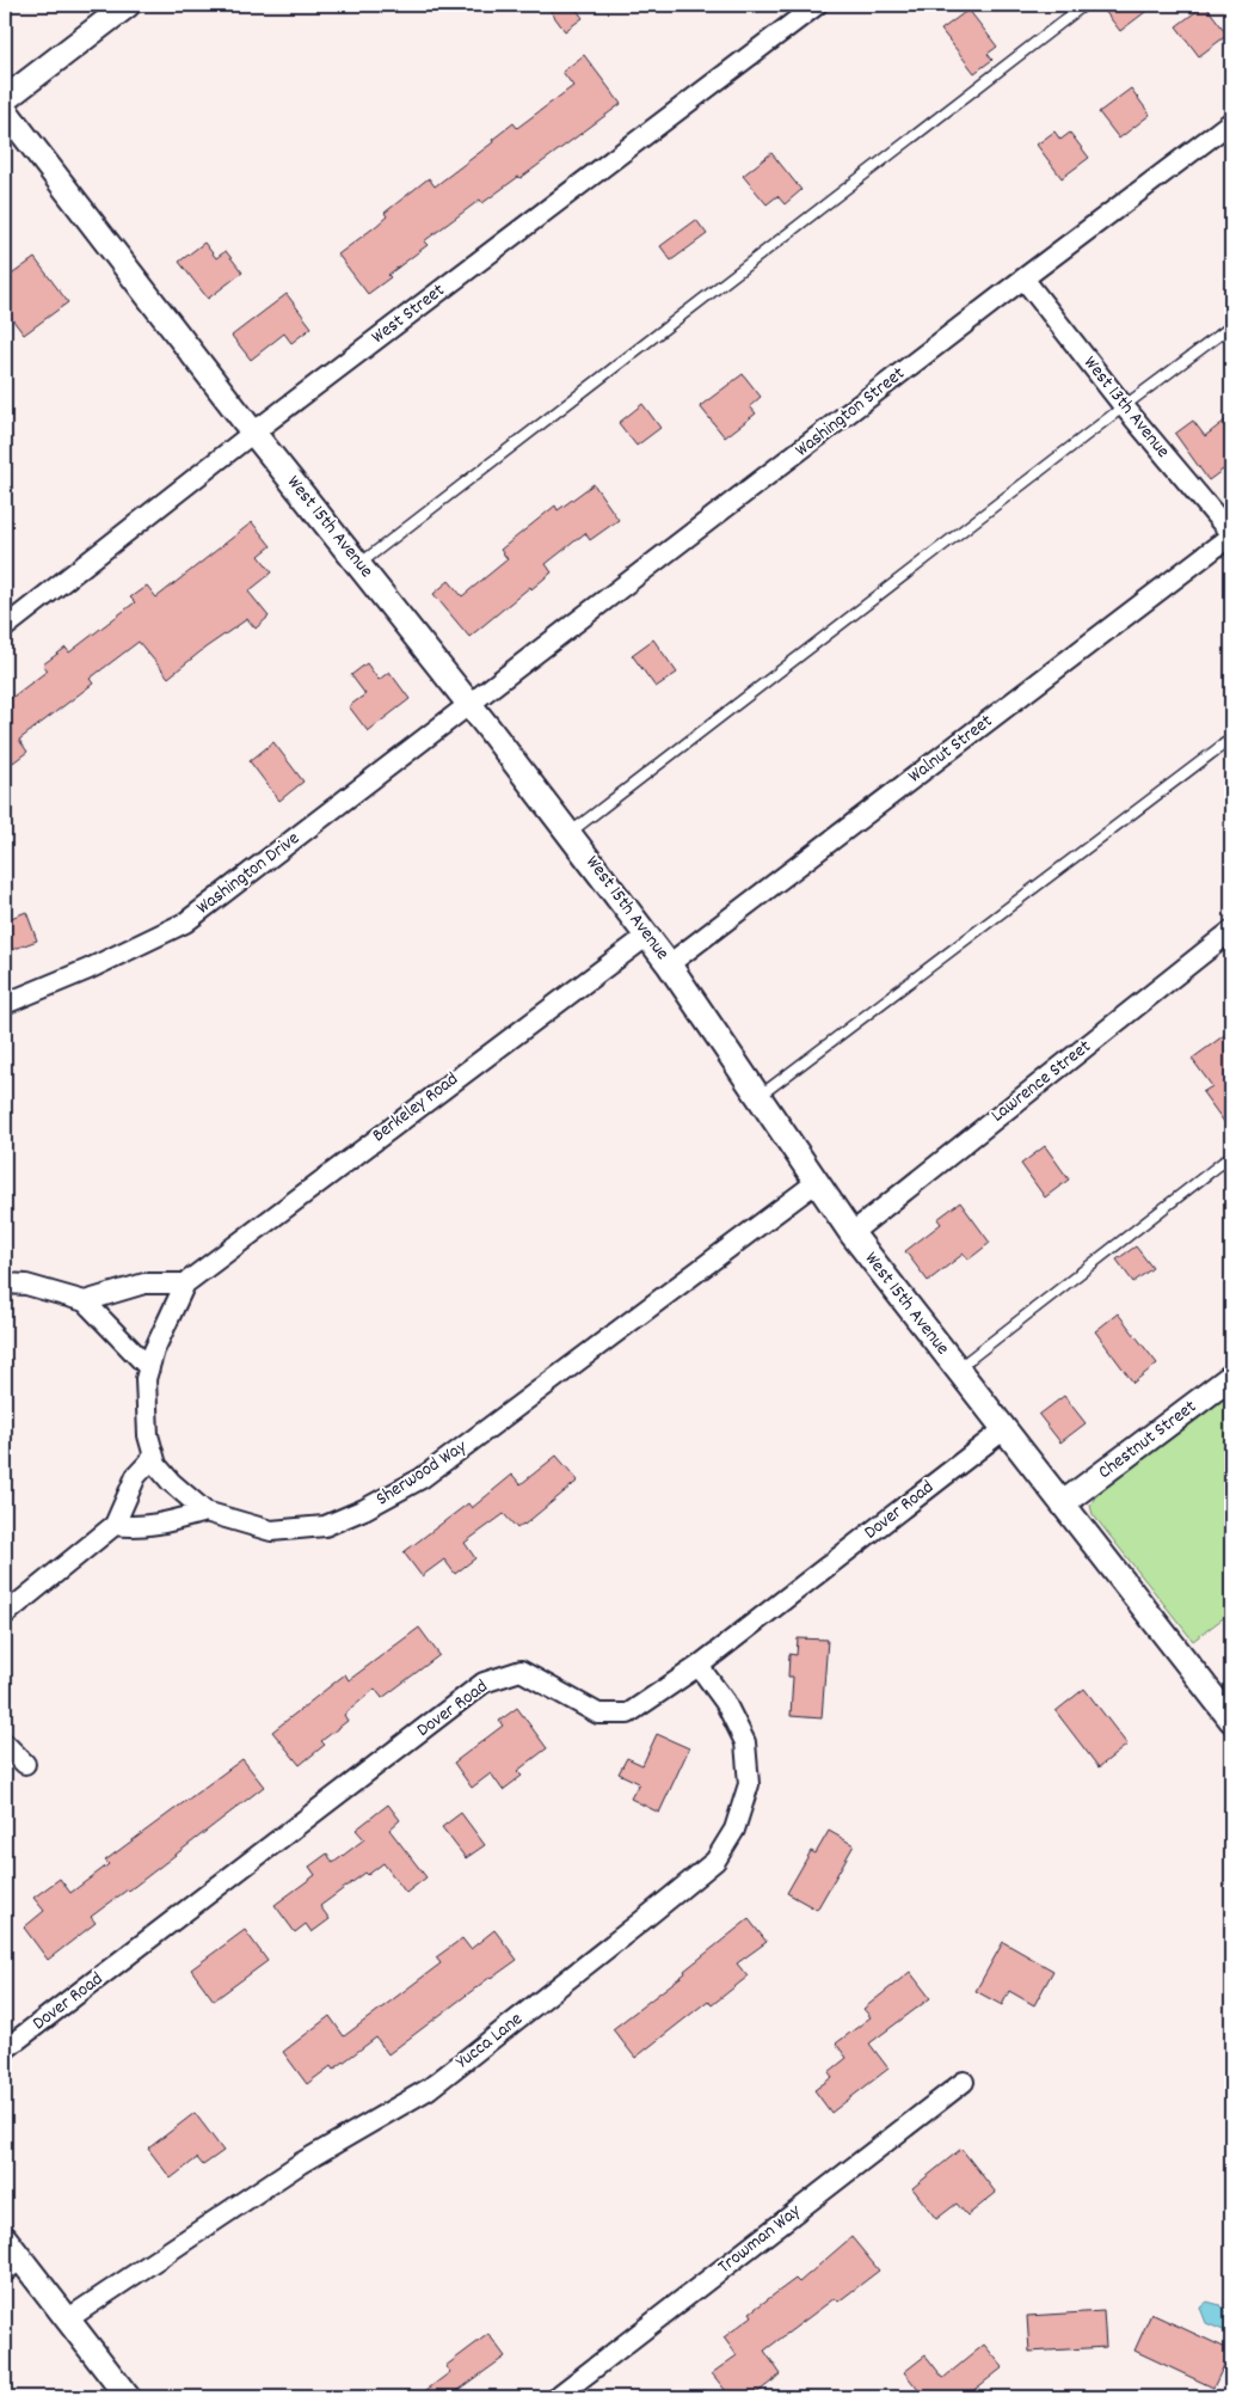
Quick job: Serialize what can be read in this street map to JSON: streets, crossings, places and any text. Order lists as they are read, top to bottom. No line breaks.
{"streets":{"street":["West Street","West 13th Avenue","Washington Street","West 15th Avenue","Walnut Street","Washington Drive","Lawrence Street","Berkeley Road","Chestnut Street","Sherwood Way","Dover Road","Yucca Lane","Trowman Way"]},"crossings":[["West Street","West 15th Avenue"],["West 13th Avenue","Washington Street"],["West 13th Avenue","Walnut Street"],["Washington Street","West 15th Avenue"],["Washington Street","Washington Drive"],["West 15th Avenue","Walnut Street"],["West 15th Avenue","Washington Drive"],["West 15th Avenue","Lawrence Street"],["West 15th Avenue","Berkeley Road"],["West 15th Avenue","Chestnut Street"],["West 15th Avenue","Sherwood Way"],["West 15th Avenue","Dover Road"],["Berkeley Road","Sherwood Way"],["Dover Road","Yucca Lane"]]}
